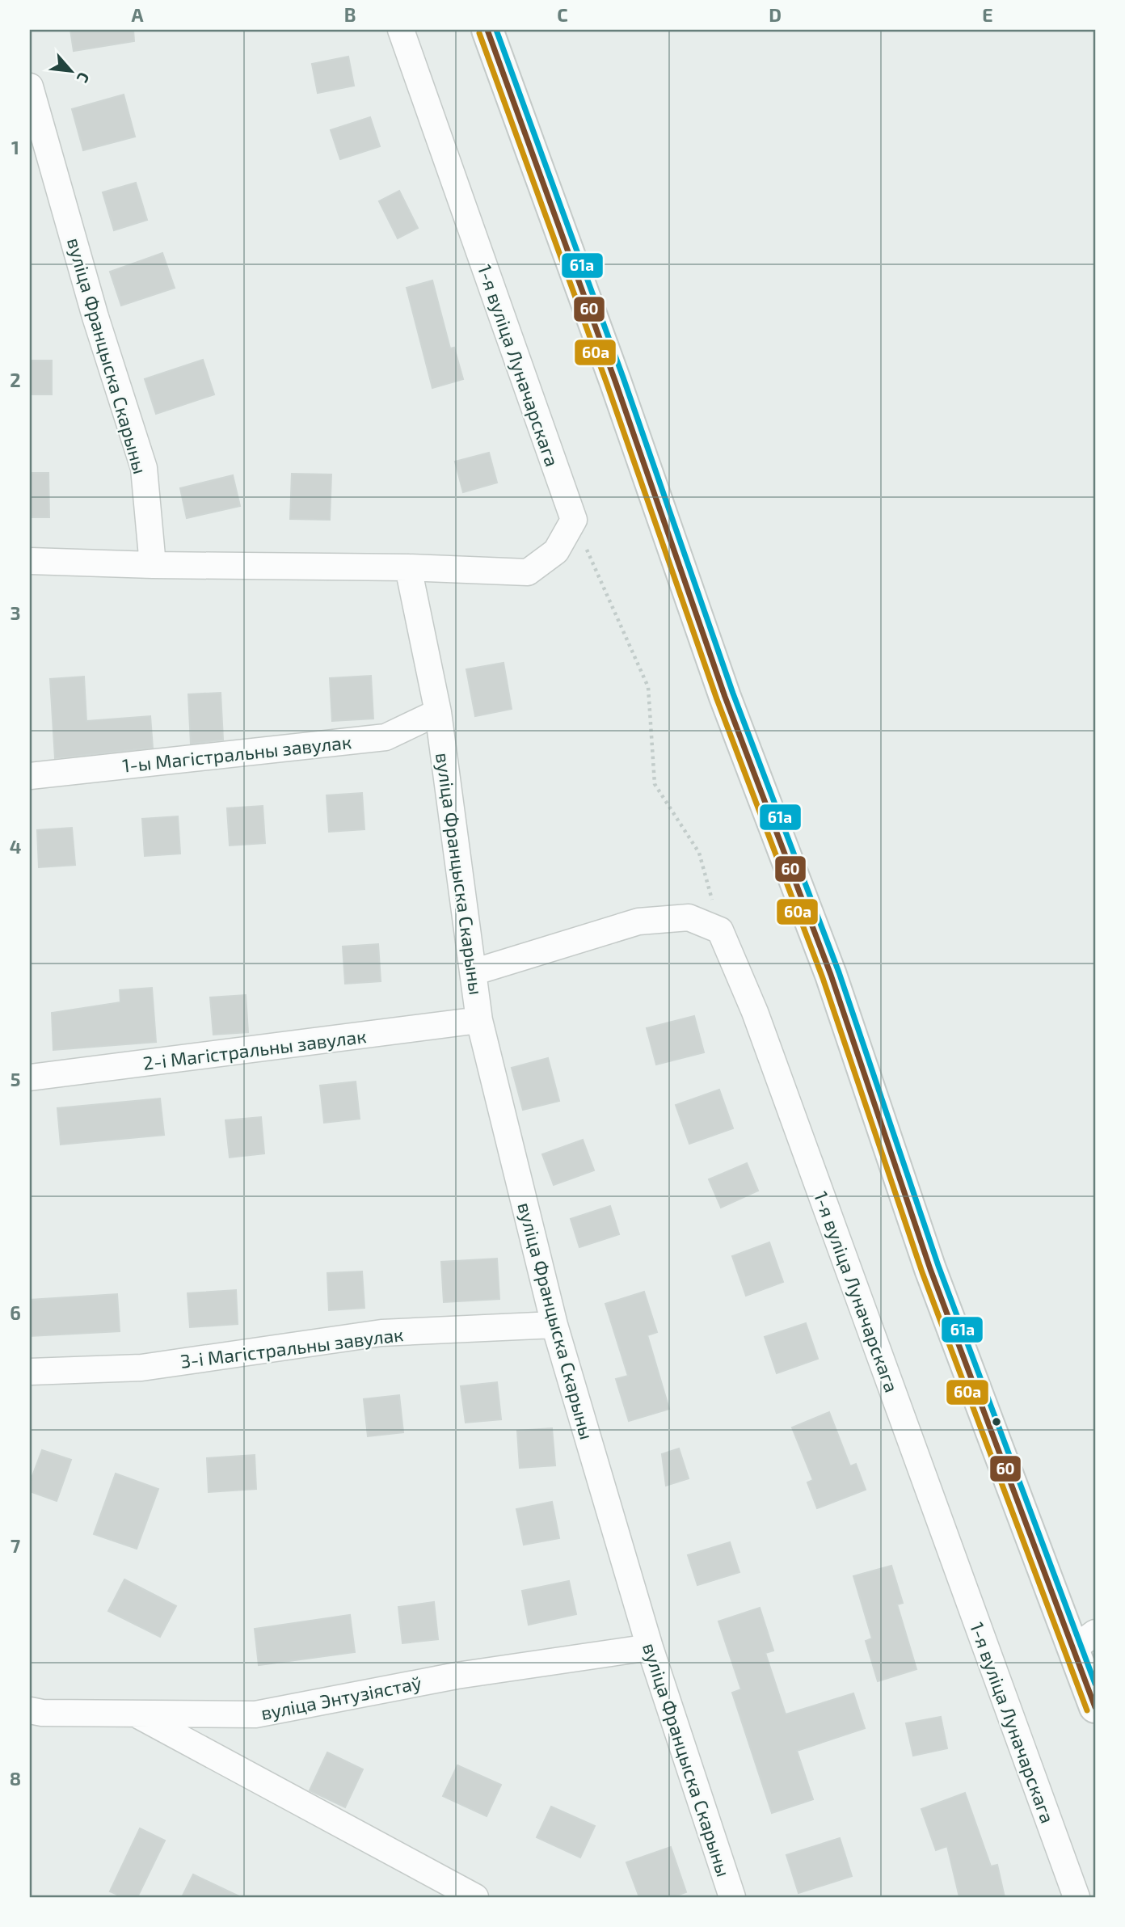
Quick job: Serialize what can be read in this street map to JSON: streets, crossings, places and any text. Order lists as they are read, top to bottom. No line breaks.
{"streets":{"street":["вуліца Францыска Скарыны","1-я вуліца Луначарскага","1-ы Магістральны завулак","2-і Магістральны завулак","3-і Магістральны завулак","вуліца Энтузіястаў"]},"crossings":[["вуліца Францыска Скарыны","1-ы Магістральны завулак"],["вуліца Францыска Скарыны","2-і Магістральны завулак"],["вуліца Францыска Скарыны","3-і Магістральны завулак"],["вуліца Францыска Скарыны","вуліца Энтузіястаў"]],"lines":["transit line 60","transit line 61а","transit line 60а"],"north":"bottom right","grid":{"columns":["A","B","C","D","E"],"rows":["1","2","3","4","5","6","7","8"]}}
